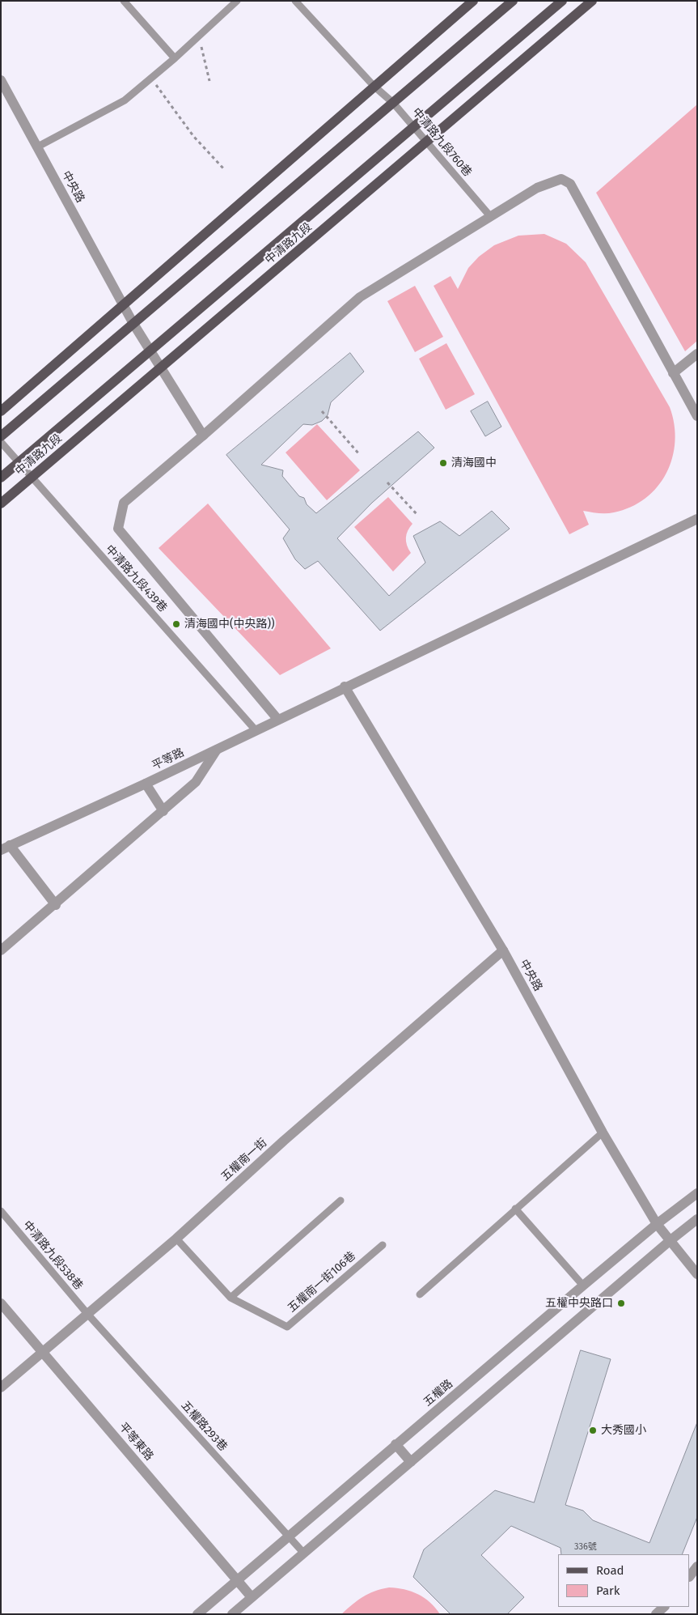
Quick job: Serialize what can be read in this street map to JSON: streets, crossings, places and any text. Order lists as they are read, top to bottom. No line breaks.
{"streets":{"main road":["中清路九段"],"street":["中央路","平等路","五權南一街","五權路","平等東路"],"lane":["中清路九段760巷","中清路九段439巷","中清路九段538巷","五權南一街106巷","五權路293巷"]},"crossings":[["中清路九段760巷","中清路九段"],["中央路","中清路九段"],["中央路","平等路"],["中央路","五權南一街"],["中央路","五權路"],["中清路九段","中清路九段439巷"],["中清路九段439巷","平等路"],["五權南一街","中清路九段538巷"],["五權南一街","五權南一街106巷"],["五權南一街","五權路293巷"],["五權南一街","平等東路"],["中清路九段538巷","五權路293巷"],["五權路","五權路293巷"],["五權路","平等東路"]],"places":["清海國中","清海國中(中央路))","五權中央路口","大秀國小"],"house_numbers":["336號"],"legend":["Road","Park"]}
